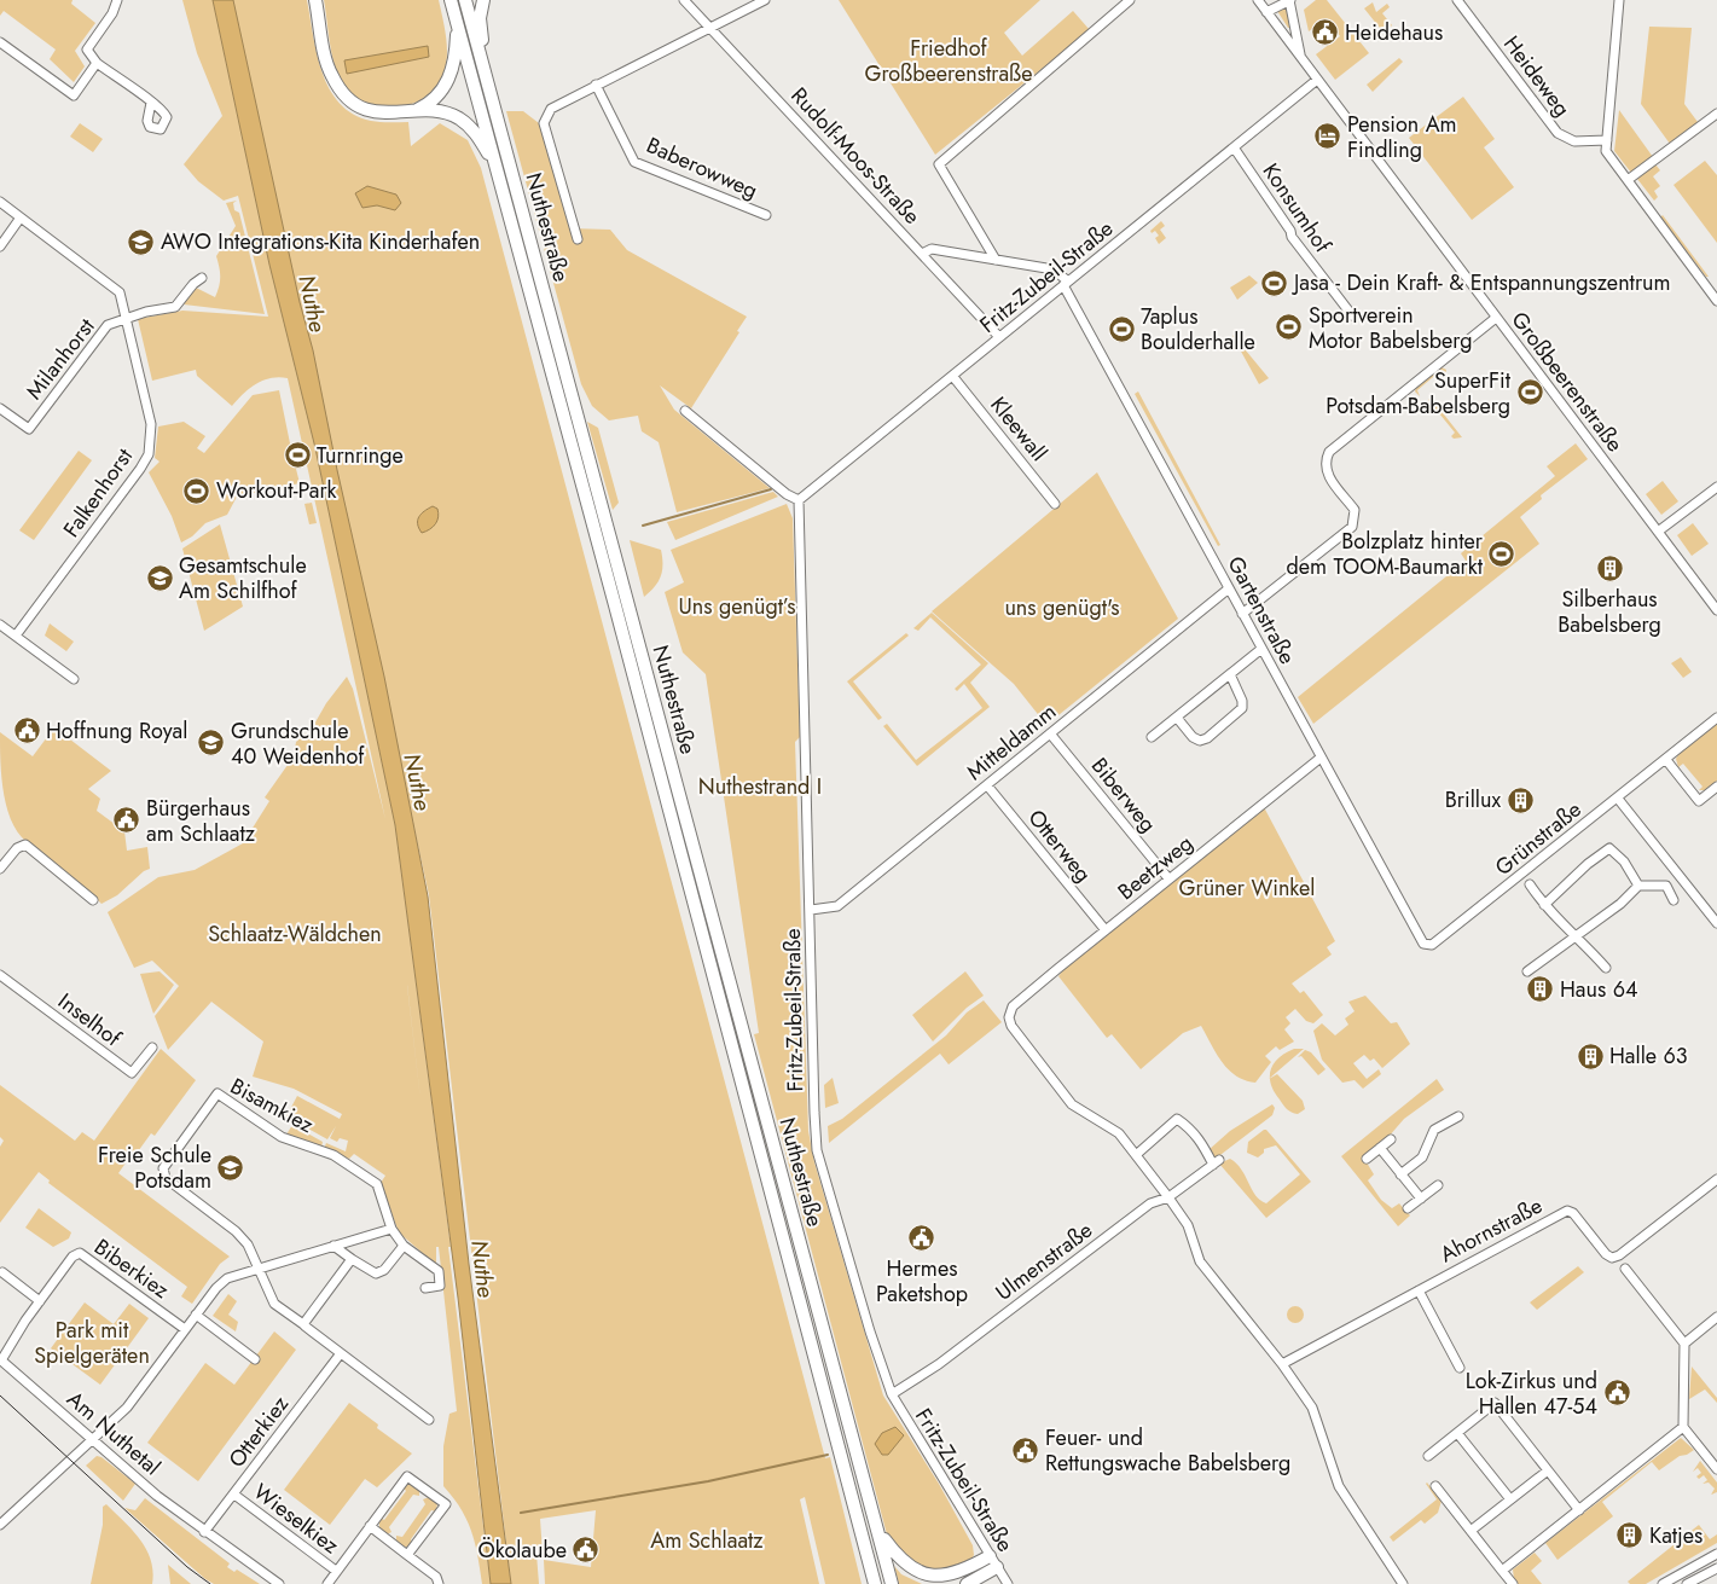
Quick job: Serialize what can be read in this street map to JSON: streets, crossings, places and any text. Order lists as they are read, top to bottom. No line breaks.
{"streets":{"highway":["Nuthestraße"],"street":["Heideweg","Rudolf-Moos-Straße","Baberowweg","Konsumhof","Fritz-Zubeil-Straße","Milanhorst","Großbeerenstraße","Kleewall","Falkenhorst","Gartenstraße","Mitteldamm","Biberweg","Grünstraße","Otterweg","Beetzweg","Inselhof","Bisamkiez","Ahornstraße","Ulmenstraße","Biberkiez","Otterkiez","Am Nuthetal","Wieselkiez"]},"crossings":[["Rudolf-Moos-Straße","Fritz-Zubeil-Straße"],["Konsumhof","Fritz-Zubeil-Straße"],["Fritz-Zubeil-Straße","Großbeerenstraße"],["Fritz-Zubeil-Straße","Kleewall"],["Fritz-Zubeil-Straße","Gartenstraße"],["Fritz-Zubeil-Straße","Mitteldamm"],["Fritz-Zubeil-Straße","Ulmenstraße"],["Milanhorst","Falkenhorst"],["Gartenstraße","Mitteldamm"],["Gartenstraße","Grünstraße"],["Gartenstraße","Beetzweg"],["Mitteldamm","Biberweg"],["Mitteldamm","Otterweg"],["Biberweg","Beetzweg"],["Otterweg","Beetzweg"],["Beetzweg","Ulmenstraße"],["Biberkiez","Am Nuthetal"],["Otterkiez","Am Nuthetal"],["Otterkiez","Wieselkiez"]],"water":["Nuthe"],"parks":["Friedhof Großbeerenstraße","Uns genügt’s","uns genügt's","Nuthestrand I","Grüner Winkel","Schlaatz-Wäldchen","Park mit Spielgeräten","Am Schlaatz"],"places":{"public building":["Heidehaus","Hoffnung Royal","Bürgerhaus am Schlaatz","Hermes Paketshop","Lok-Zirkus und Hallen 47-54","Feuer- und Rettungswache Babelsberg","Ökolaube"],"hotel":["Pension Am Findling"],"school or university":["AWO Integrations-Kita Kinderhafen","Gesamtschule Am Schilfhof","Grundschule 40 Weidenhof","Freie Schule Potsdam"],"sports":["Jasa - Dein Kraft- & Entspannungszentrum","Sportverein Motor Babelsberg","7aplus Boulderhalle","SuperFit Potsdam-Babelsberg","Turnringe","Workout-Park","Bolzplatz hinter dem TOOM-Baumarkt"],"building":["Silberhaus Babelsberg","Brillux","Haus 64","Halle 63","Katjes"]}}
